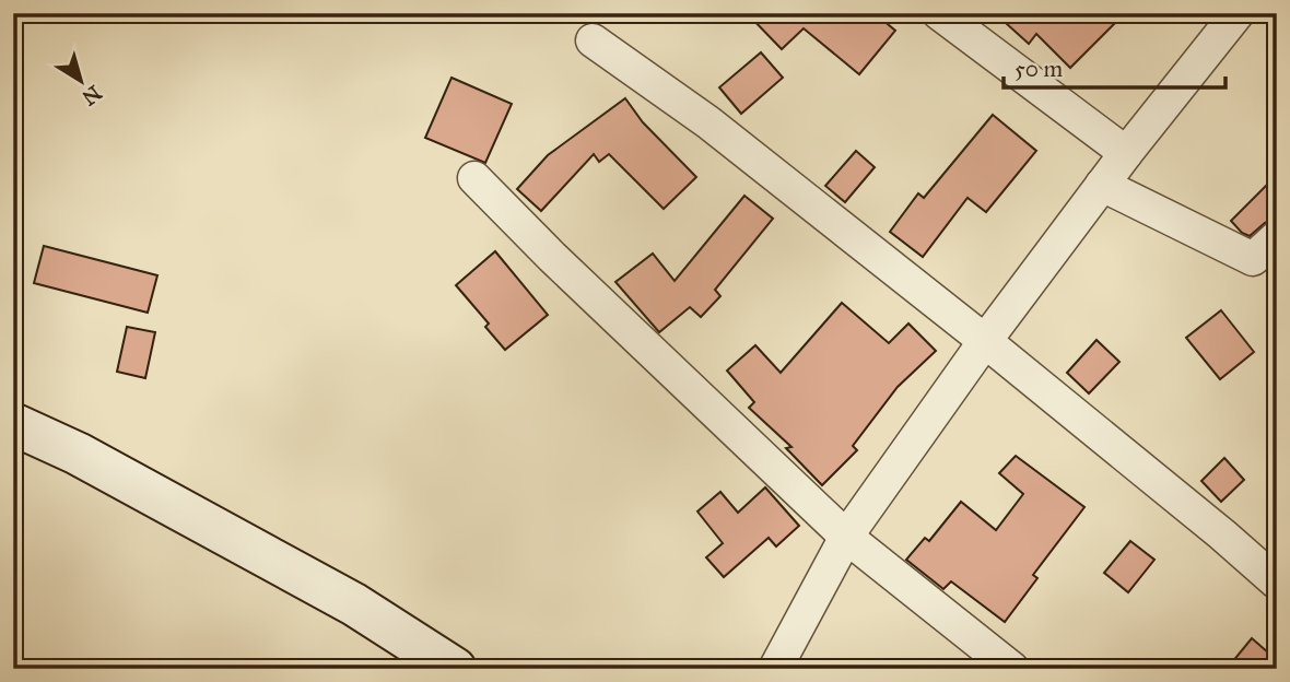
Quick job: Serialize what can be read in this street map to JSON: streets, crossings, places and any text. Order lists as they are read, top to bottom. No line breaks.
{"scale_bar":"50 m","north":"bottom right"}
